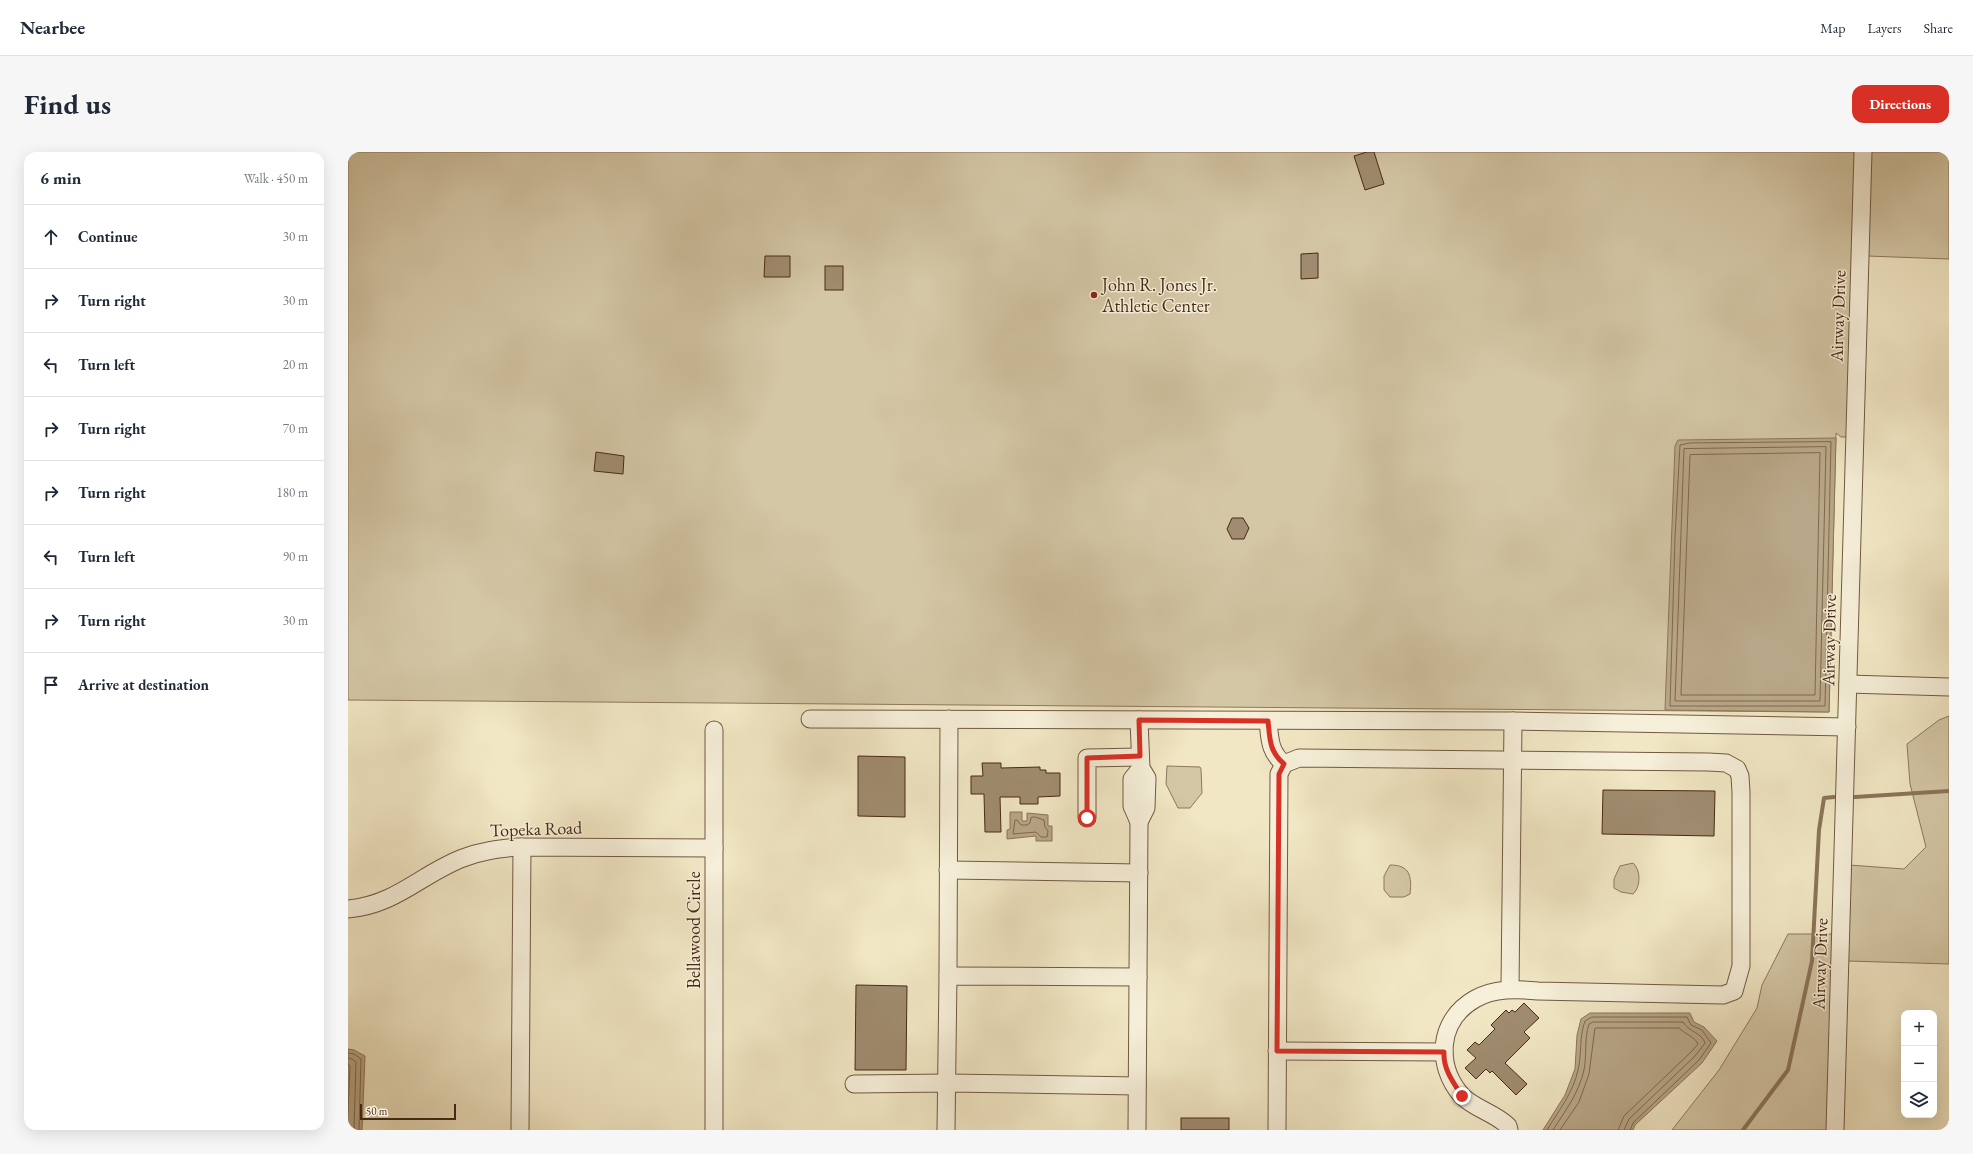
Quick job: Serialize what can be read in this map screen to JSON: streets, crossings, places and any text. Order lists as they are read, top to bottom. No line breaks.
{"streets":{"street":["Airway Drive","Topeka Road","Bellawood Circle"]},"crossings":[["Topeka Road","Bellawood Circle"]],"places":["John R. Jones Jr. Athletic Center"],"scale_bar":"50 m","page":{"header":"Nearbee","nav":["Map","Layers","Share"],"buttons":"Directions","title":"Find us","heading":["6 min","Walk · 450 m"],"list":[["Continue","30 m"],["Turn right","30 m"],["Turn left","20 m"],["Turn right","70 m"],["Turn right","180 m"],["Turn left","90 m"],["Turn right","30 m"],"Arrive at destination"],"map_buttons":["+","−"],"scale":"50 m"}}
